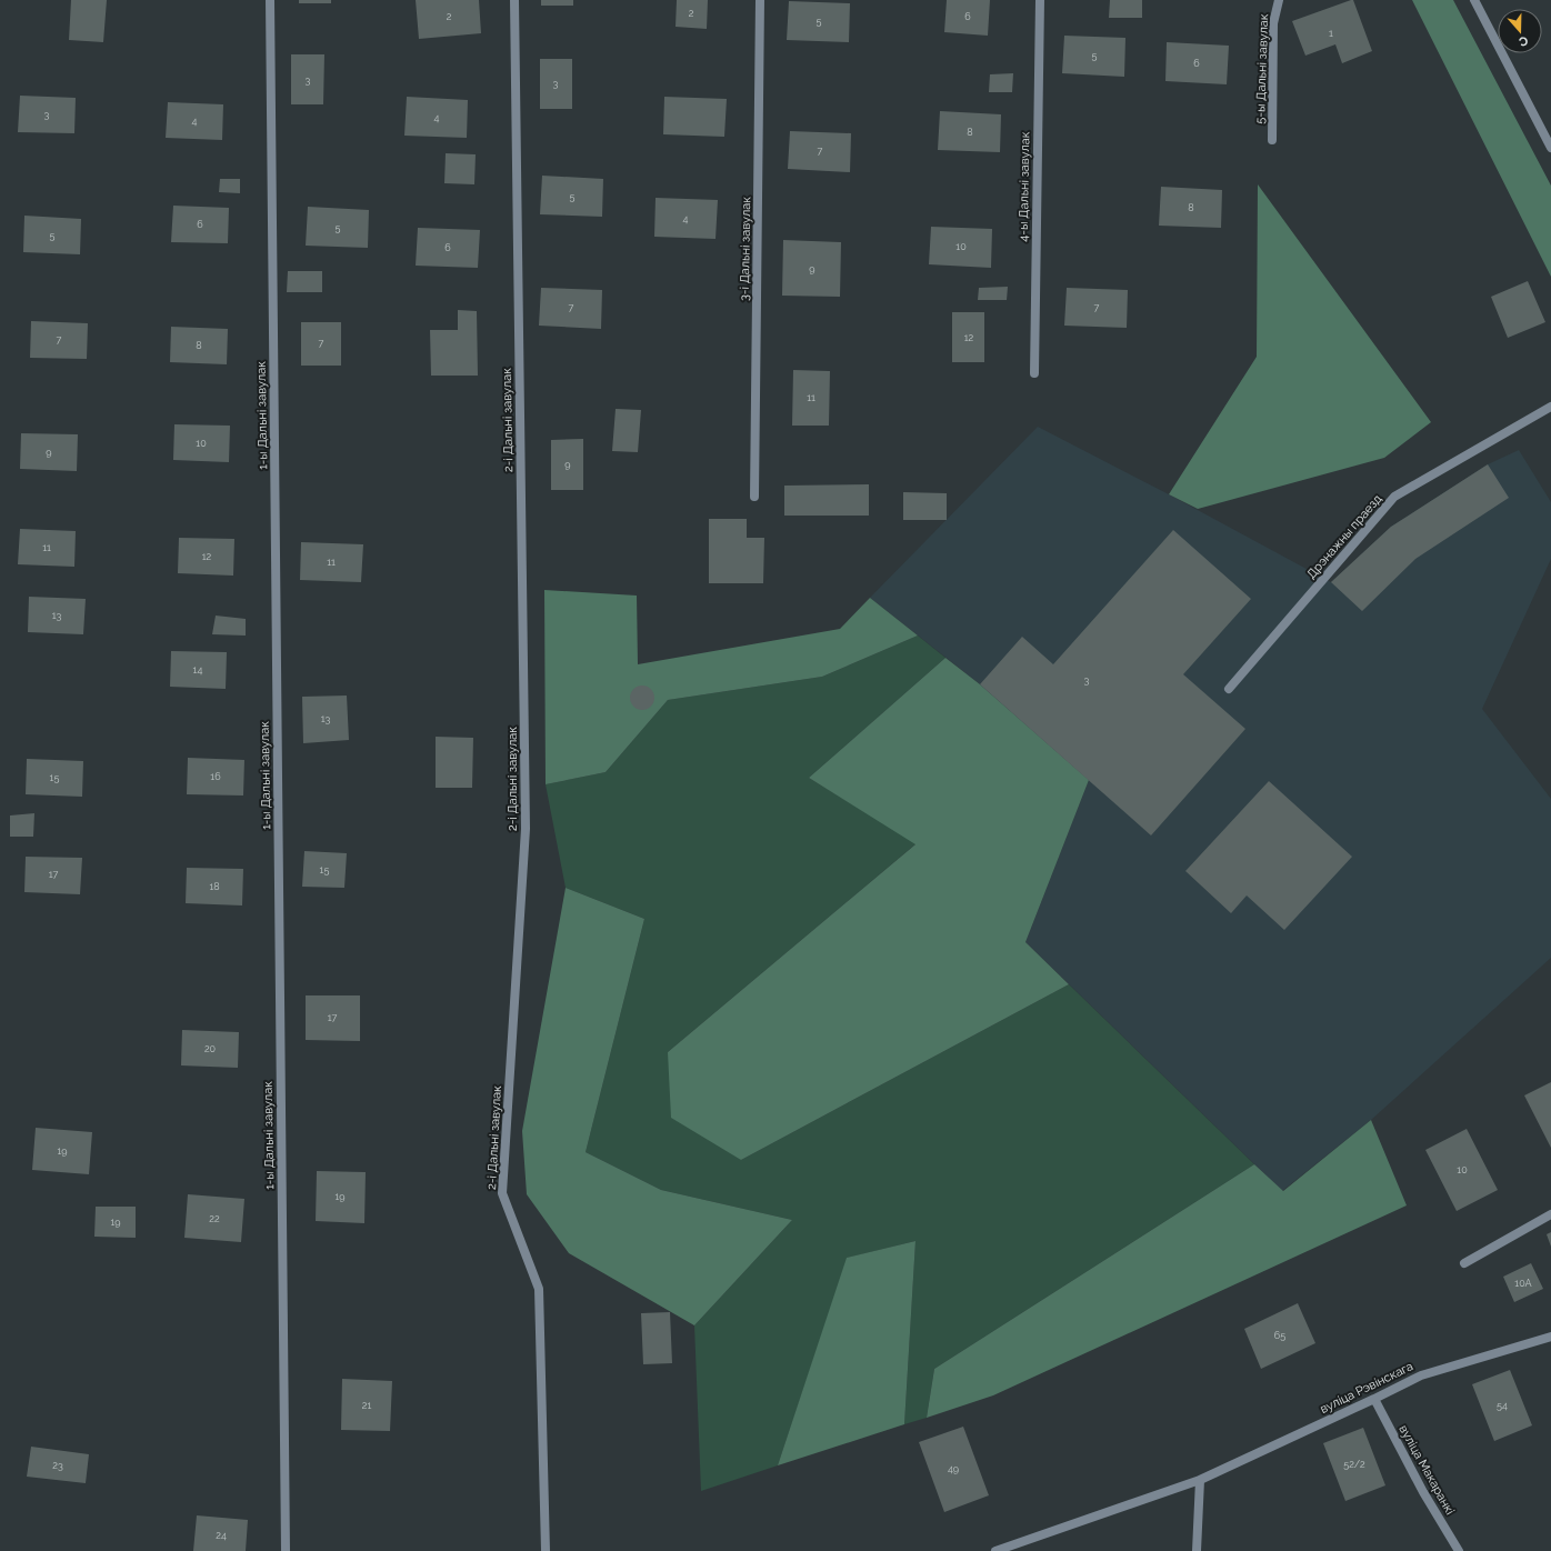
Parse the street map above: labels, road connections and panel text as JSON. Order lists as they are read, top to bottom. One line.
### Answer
{"streets":{"street":["5-ы Дальні завулак","4-ы Дальні завулак","3-і Дальні завулак","1-ы Дальні завулак","2-і Дальні завулак","Дрэнажны праезд","вуліца Рэвінскага","вуліца Макаранкі"]},"crossings":[["вуліца Рэвінскага","вуліца Макаранкі"]],"house_numbers":["2","2","6","5","1","5","6","3","3","3","4","4","8","7","5","8","4","6","5","5","10","6","9","7","7","12","7","7","8","11","10","9","9","11","12","11","13","14","3","13","16","15","15","17","18","17","20","19","10","19","22","19","10А","65","21","54","52/2","23","49","24"],"north":"bottom"}
